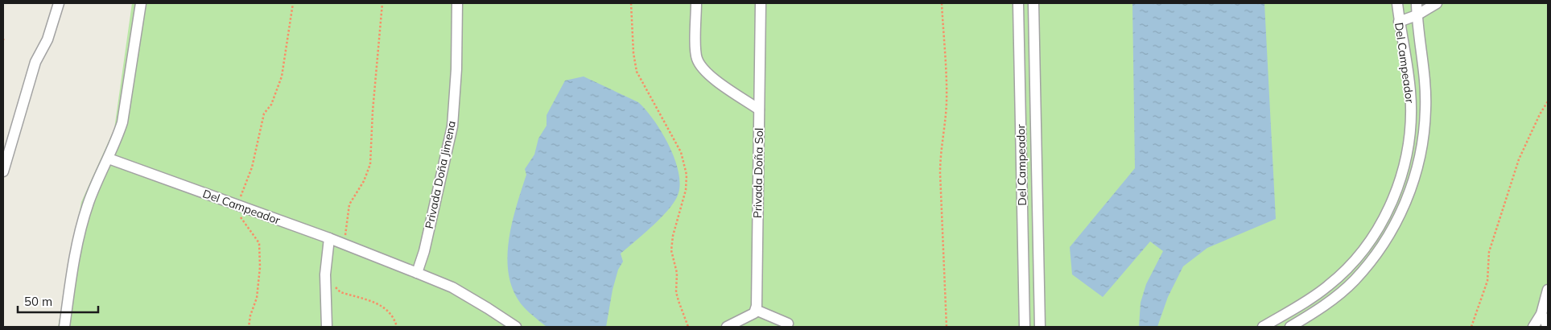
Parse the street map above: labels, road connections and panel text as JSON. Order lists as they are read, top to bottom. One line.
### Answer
{"streets":{"street":["Del Campeador","Privada Doña Sol","Privada Doña Jimena"]},"crossings":[["Del Campeador","Privada Doña Jimena"]],"scale_bar":"50 m"}
